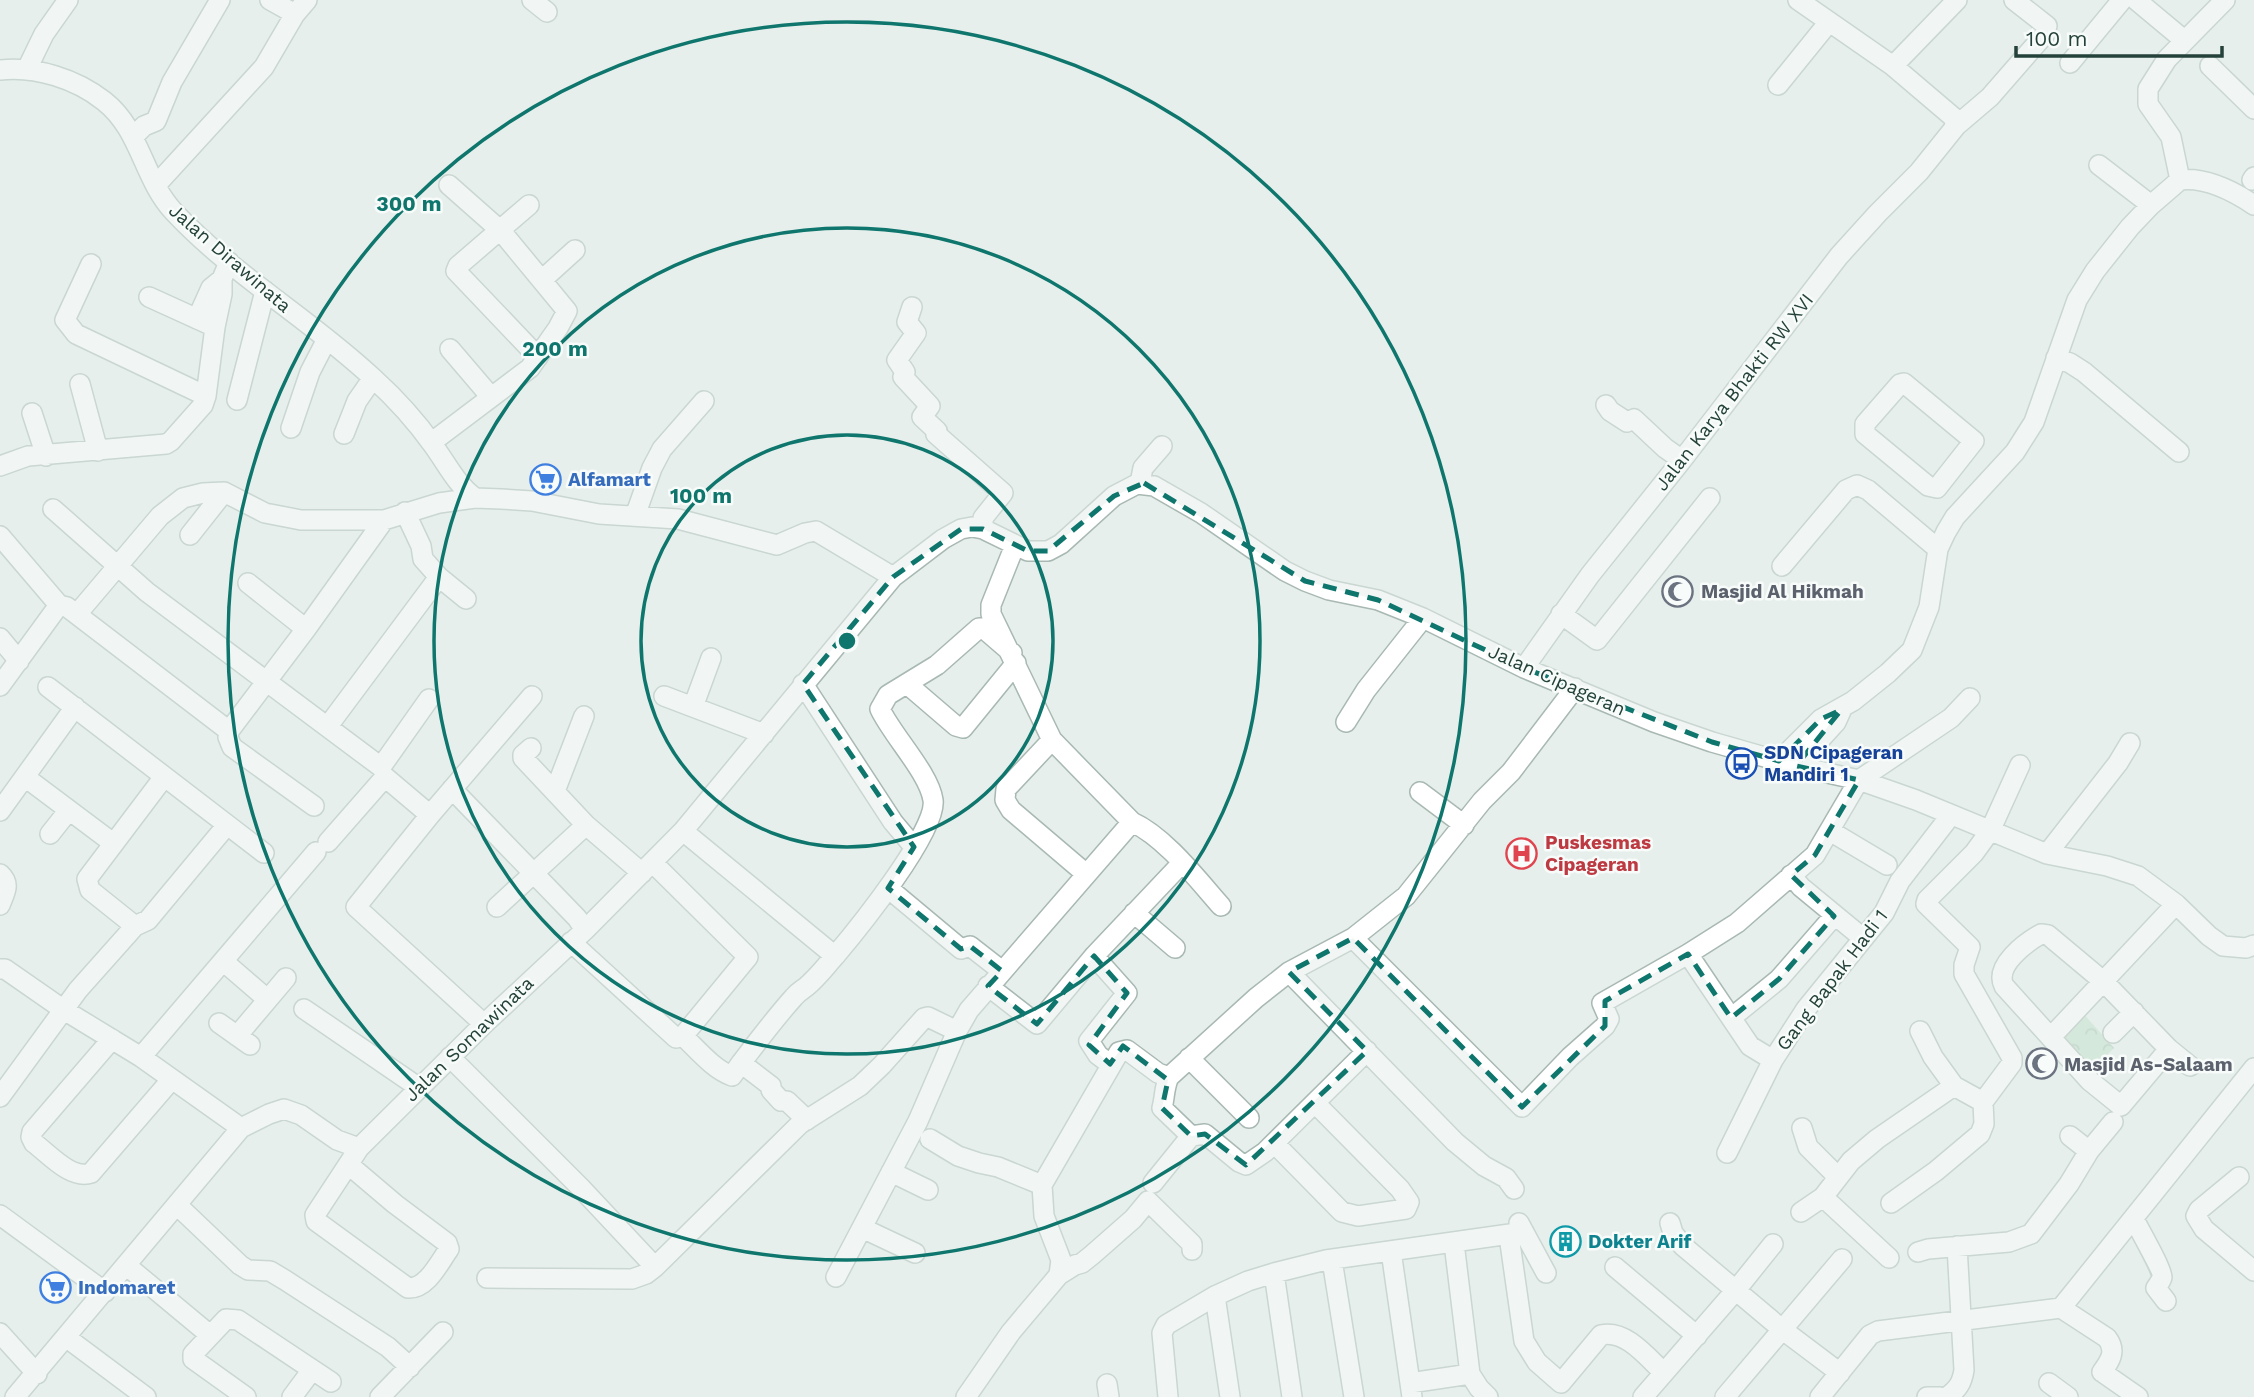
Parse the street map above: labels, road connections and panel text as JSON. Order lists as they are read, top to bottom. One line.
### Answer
{"streets":{"street":["Jalan Dirawinata","Jalan Karya Bhakti RW XVI","Jalan Cipageran","Gang Bapak Hadi 1","Jalan Somawinata"]},"crossings":[["Jalan Karya Bhakti RW XVI","Jalan Cipageran"],["Jalan Cipageran","Gang Bapak Hadi 1"]],"places":{"supermarket":["Alfamart","Indomaret"],"mosque":["Masjid Al Hikmah","Masjid As-Salaam"],"bus stop":["SDN Cipageran Mandiri 1"],"hospital":["Puskesmas Cipageran"],"building":["Dokter Arif"]},"scale_bar":"100 m","rings":["300 m","200 m","100 m"]}
